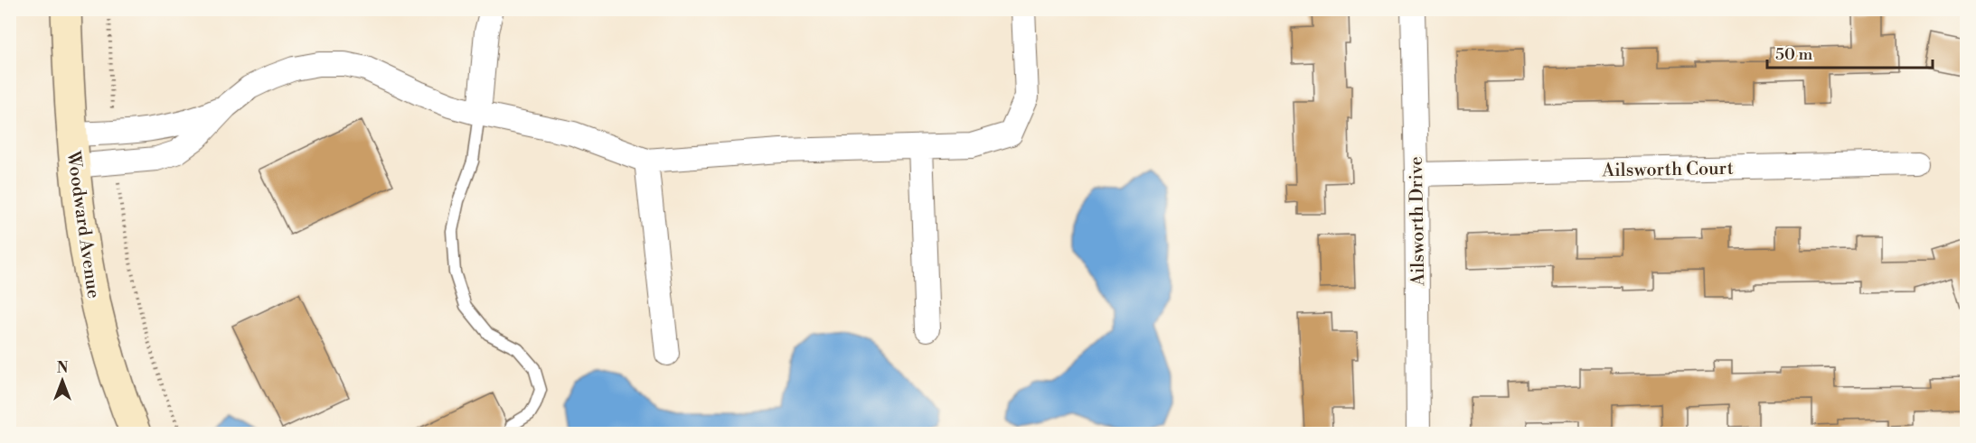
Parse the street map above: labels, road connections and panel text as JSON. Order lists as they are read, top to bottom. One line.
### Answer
{"streets":{"main road":["Woodward Avenue"],"street":["Ailsworth Court","Ailsworth Drive"]},"crossings":[["Ailsworth Court","Ailsworth Drive"]],"scale_bar":"50 m","north":"top"}
